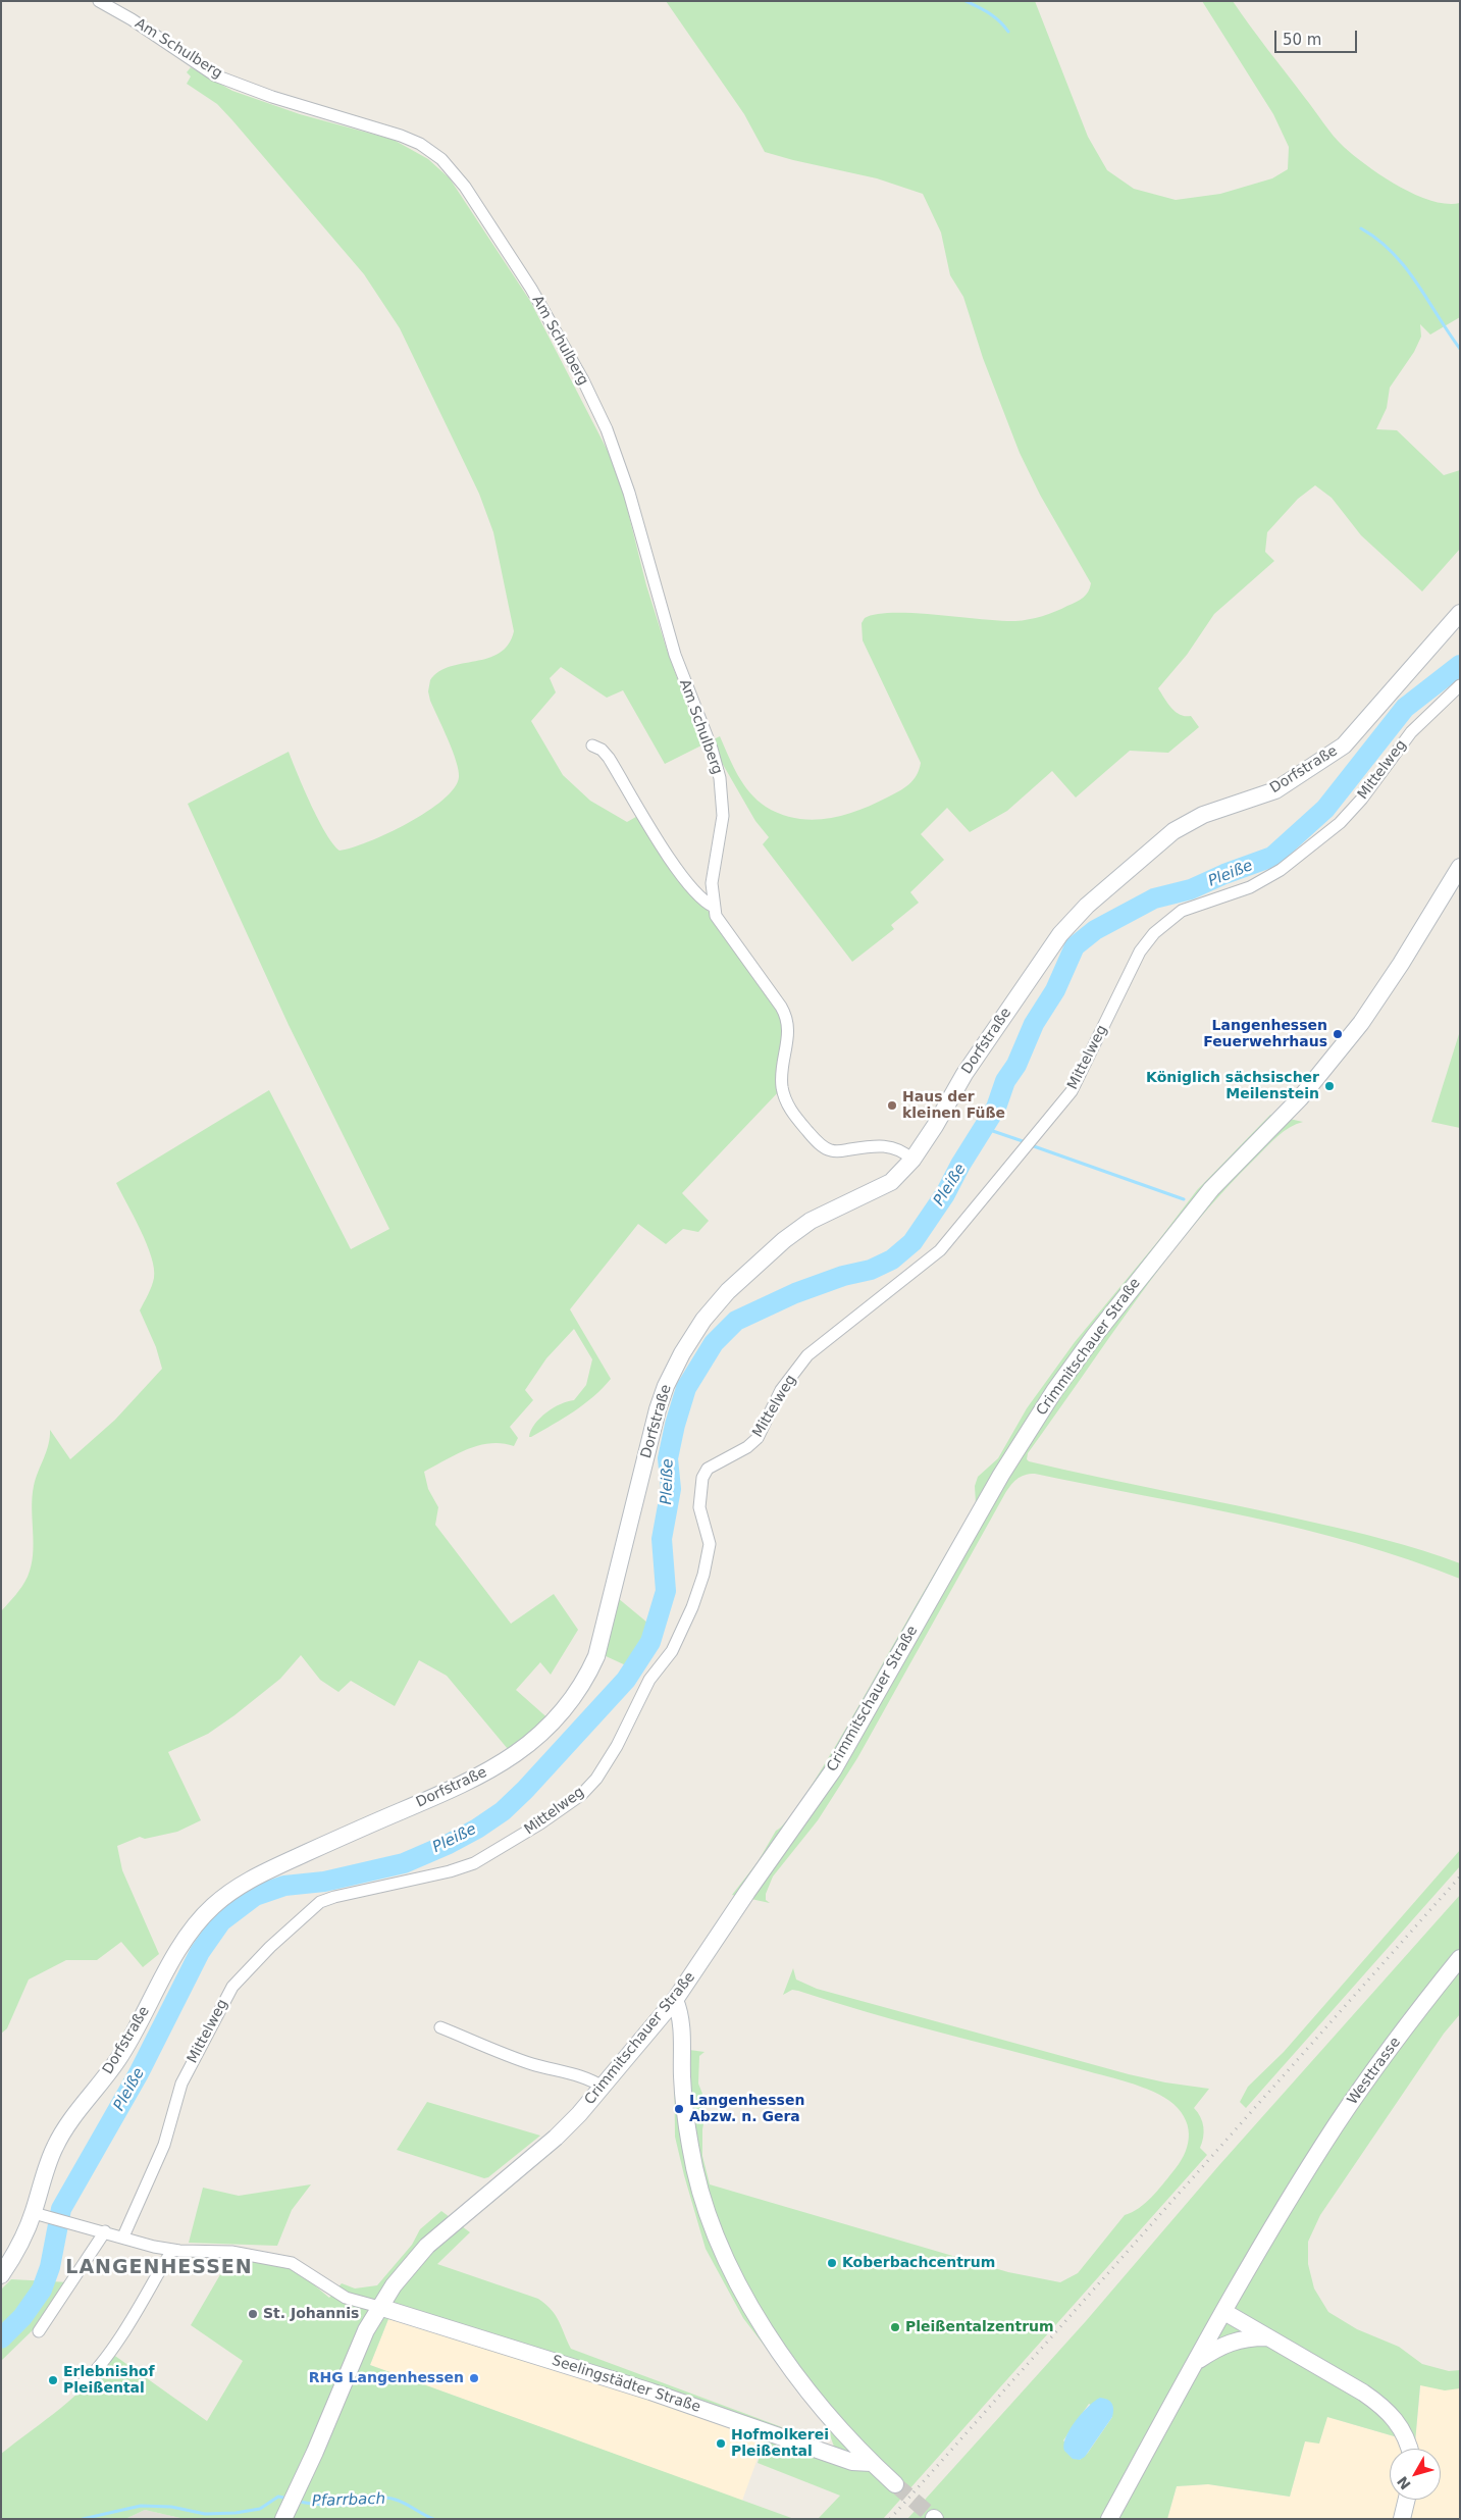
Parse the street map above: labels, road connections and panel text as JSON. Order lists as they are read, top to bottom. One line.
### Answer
{"streets":{"street":["Am Schulberg","Dorfstraße","Mittelweg","Crimmitschauer Straße","Westtrasse","Seelingstädter Straße"]},"crossings":[["Am Schulberg","Dorfstraße"],["Crimmitschauer Straße","Seelingstädter Straße"]],"districts":["LANGENHESSEN"],"water":["Pleiße","Pfarrbach"],"places":["Langenhessen Feuerwehrhaus","Königlich sächsischer Meilenstein","Haus der kleinen Füße","Langenhessen Abzw. n. Gera","Koberbachcentrum","St. Johannis","Pleißentalzentrum","RHG Langenhessen","Erlebnishof Pleißental","Hofmolkerei Pleißental"],"scale_bar":"50 m","north":"bottom left"}
